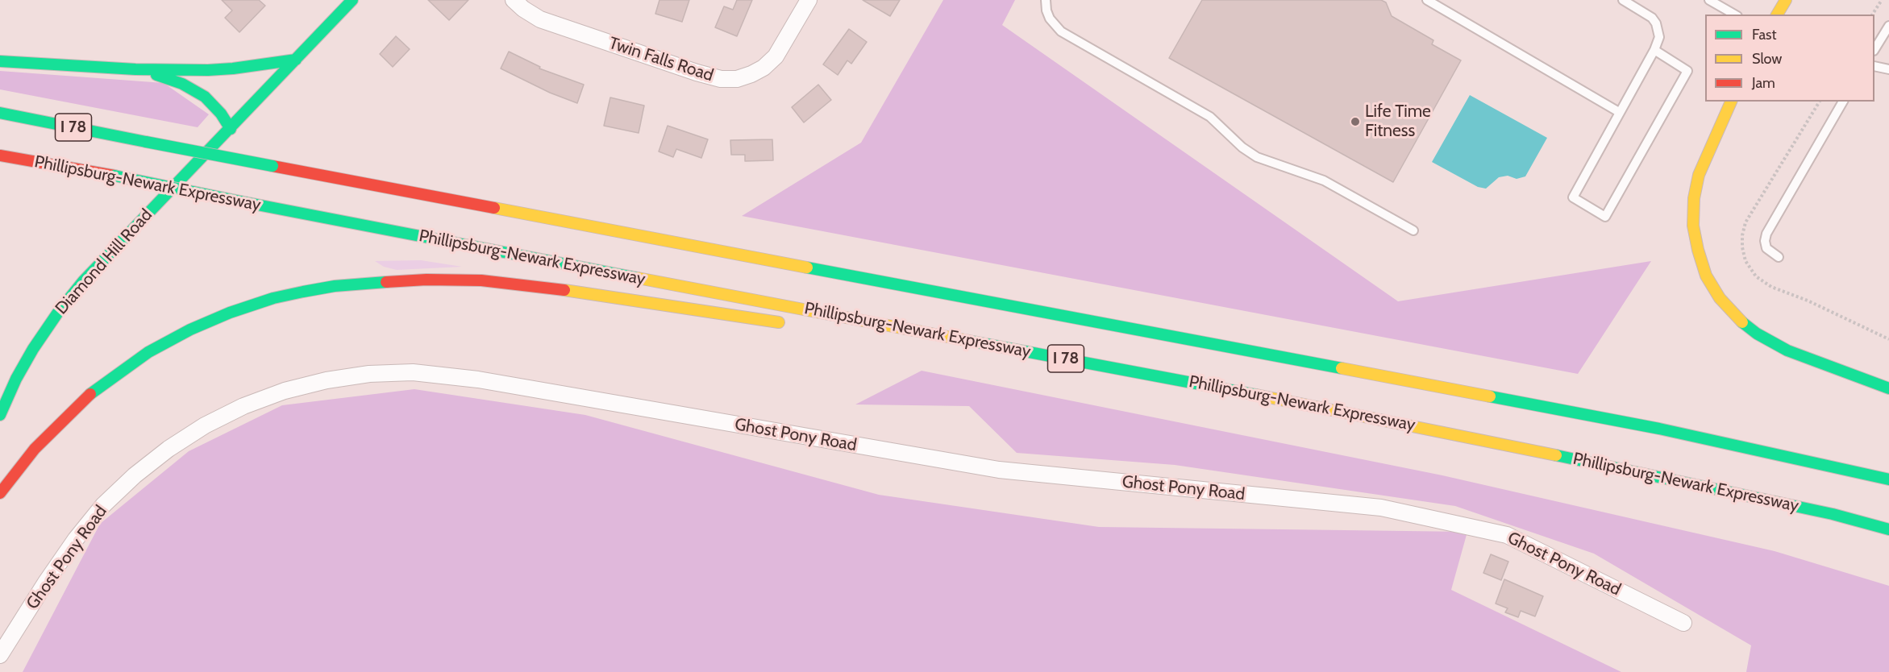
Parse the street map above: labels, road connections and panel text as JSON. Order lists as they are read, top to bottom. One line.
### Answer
{"streets":{"main road":["I 78","Phillipsburg-Newark Expressway","Diamond Hill Road"],"street":["Twin Falls Road","Ghost Pony Road"]},"places":["Life Time Fitness"],"legend":["Fast","Slow","Jam"]}
